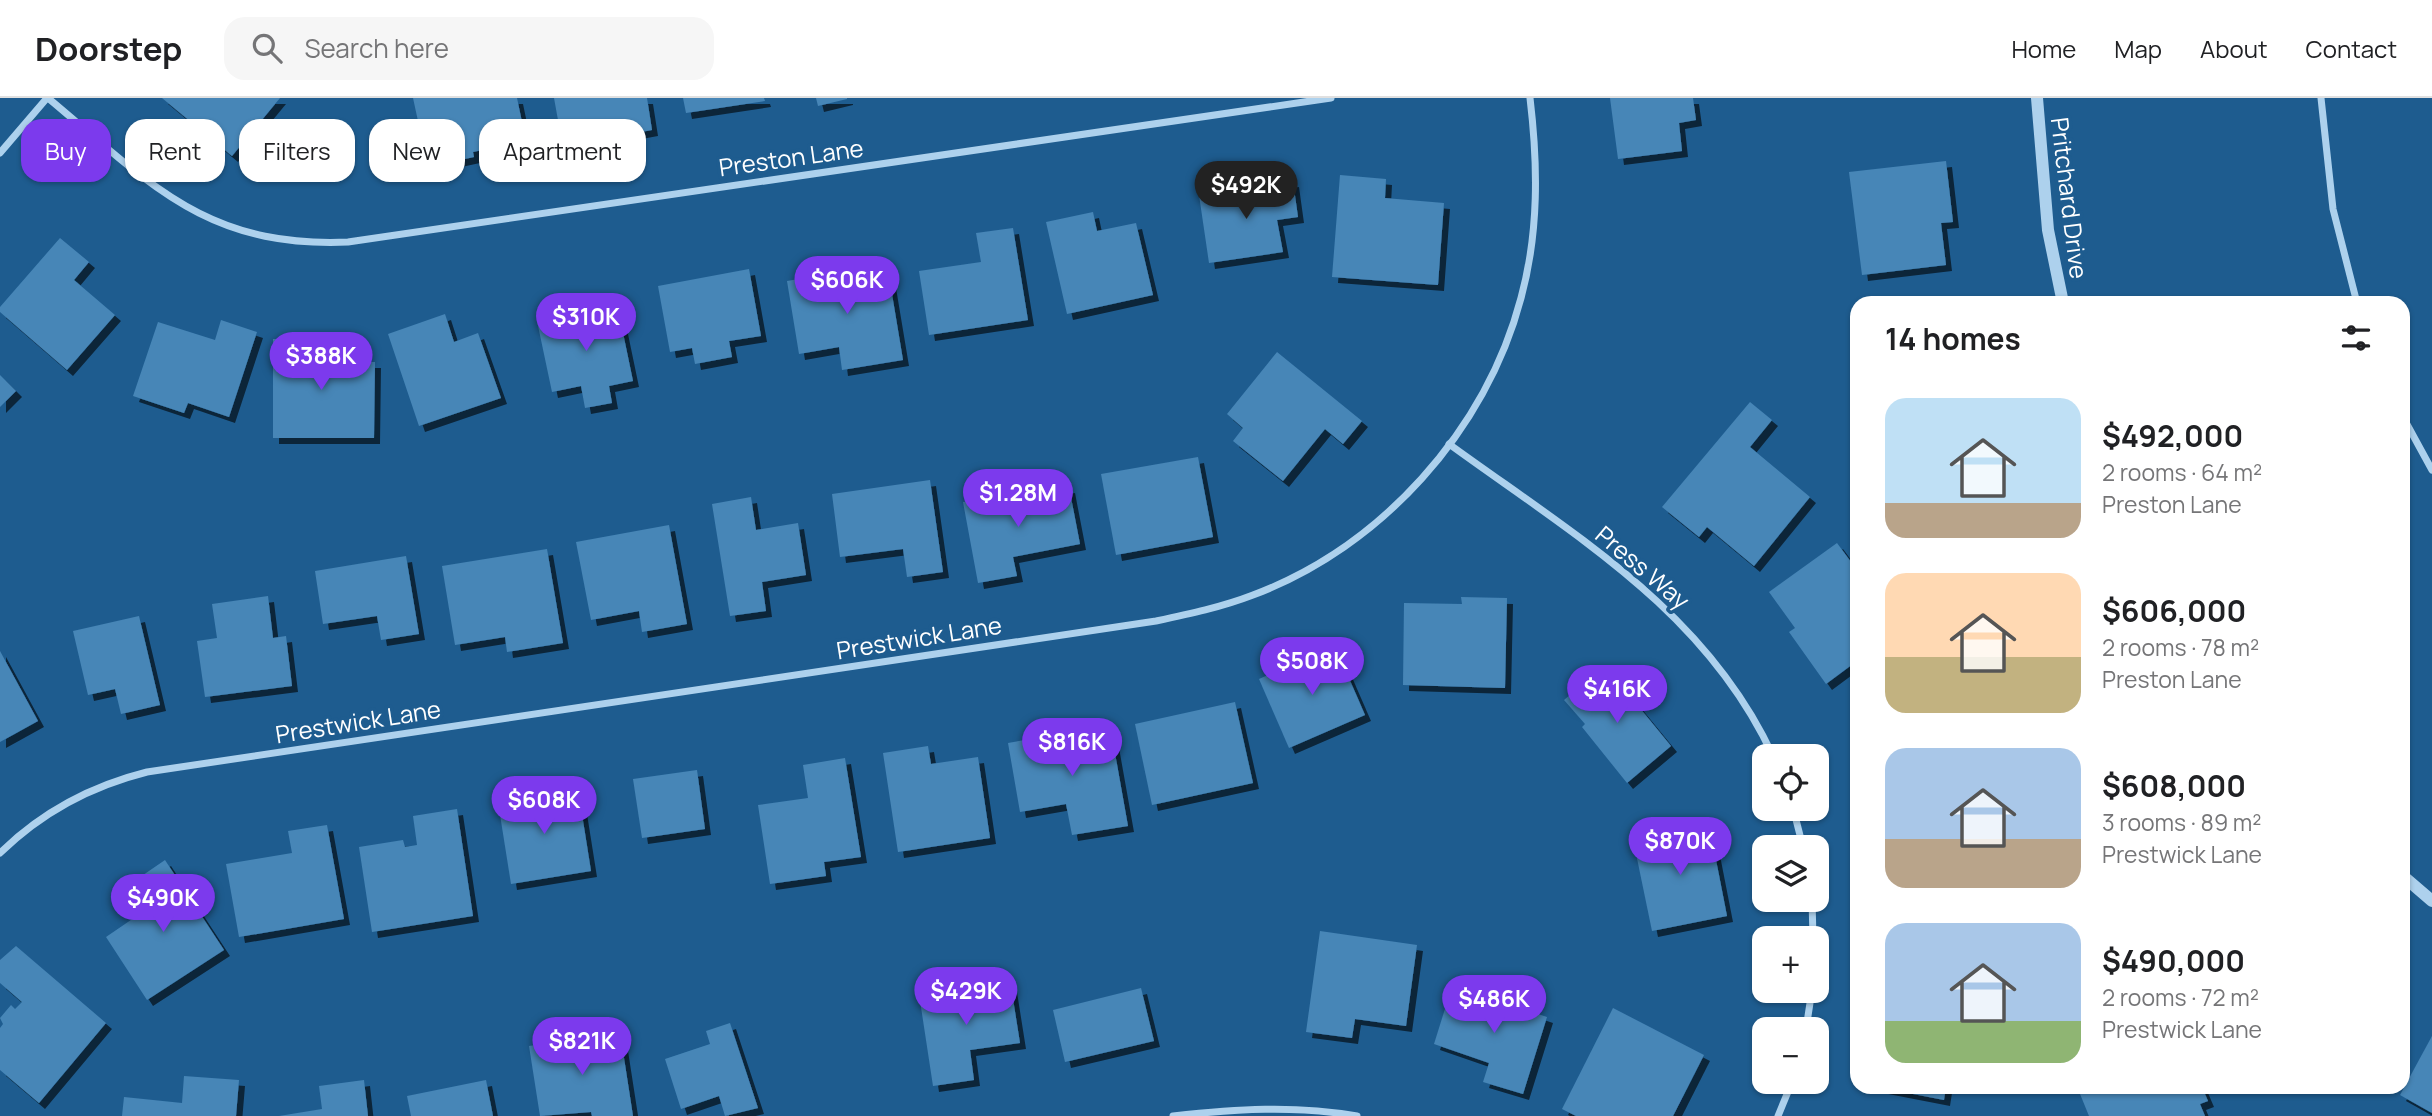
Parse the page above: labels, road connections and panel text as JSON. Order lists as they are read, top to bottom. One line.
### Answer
{"streets":{"street":["Preston Lane","Pritchard Drive","Press Way","Prestwick Lane"]},"crossings":[["Press Way","Prestwick Lane"]],"page":{"header":"Doorstep","search":"Search here","nav":["Home","Map","About","Contact"],"chip":["Buy","Rent","Filters","New","Apartment"],"price":["$492K","$606K","$310K","$388K","$1.28M","$508K","$416K","$816K","$608K","$870K","$490K","$429K","$486K","$821K"],"heading":"14 homes","list":[{"name":"$492,000","note":"2 rooms · 64 m² · Preston Lane"},{"name":"$606,000","note":"2 rooms · 78 m² · Preston Lane"},{"name":"$608,000","note":"3 rooms · 89 m² · Prestwick Lane"},{"name":"$490,000","note":"2 rooms · 72 m² · Prestwick Lane"}],"map_buttons":["+","−"]}}
